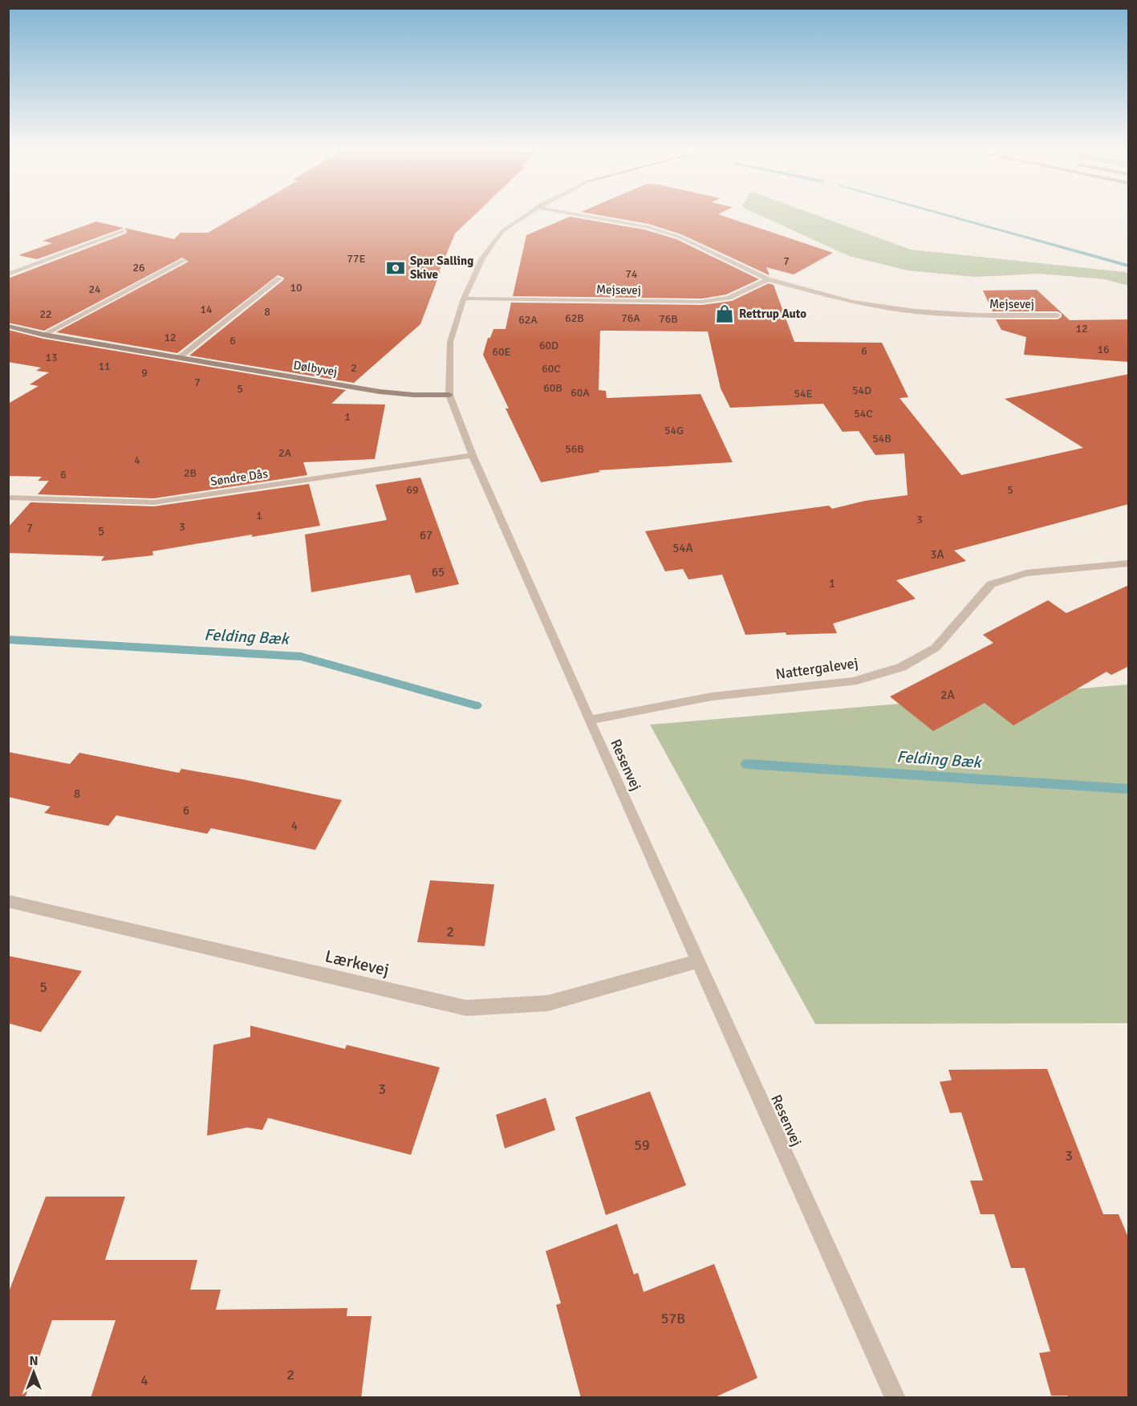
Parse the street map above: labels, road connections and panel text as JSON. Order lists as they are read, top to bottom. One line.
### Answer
{"streets":{"street":["Mejsevej","Dølbyvej","Søndre Dås","Nattergalevej","Resenvej","Lærkevej"]},"crossings":[["Mejsevej","Resenvej"],["Dølbyvej","Resenvej"],["Søndre Dås","Resenvej"],["Nattergalevej","Resenvej"],["Resenvej","Lærkevej"]],"water":["Felding Bæk"],"places":{"bank":["Spar Salling Skive"],"shop":["Rettrup Auto"]},"house_numbers":["77E","7","26","74","10","24","14","8","22","62B","76A","76B","62A","12","12","6","60D","16","6","60E","13","11","2","60C","9","7","60B","5","54D","60A","54E","54C","1","54G","54B","56B","2A","4","2B","6","69","5","1","3","3","7","5","67","54A","3A","65","1","2A","8","6","4","2","5","3","59","3","57B","2","4"],"north":"top"}
